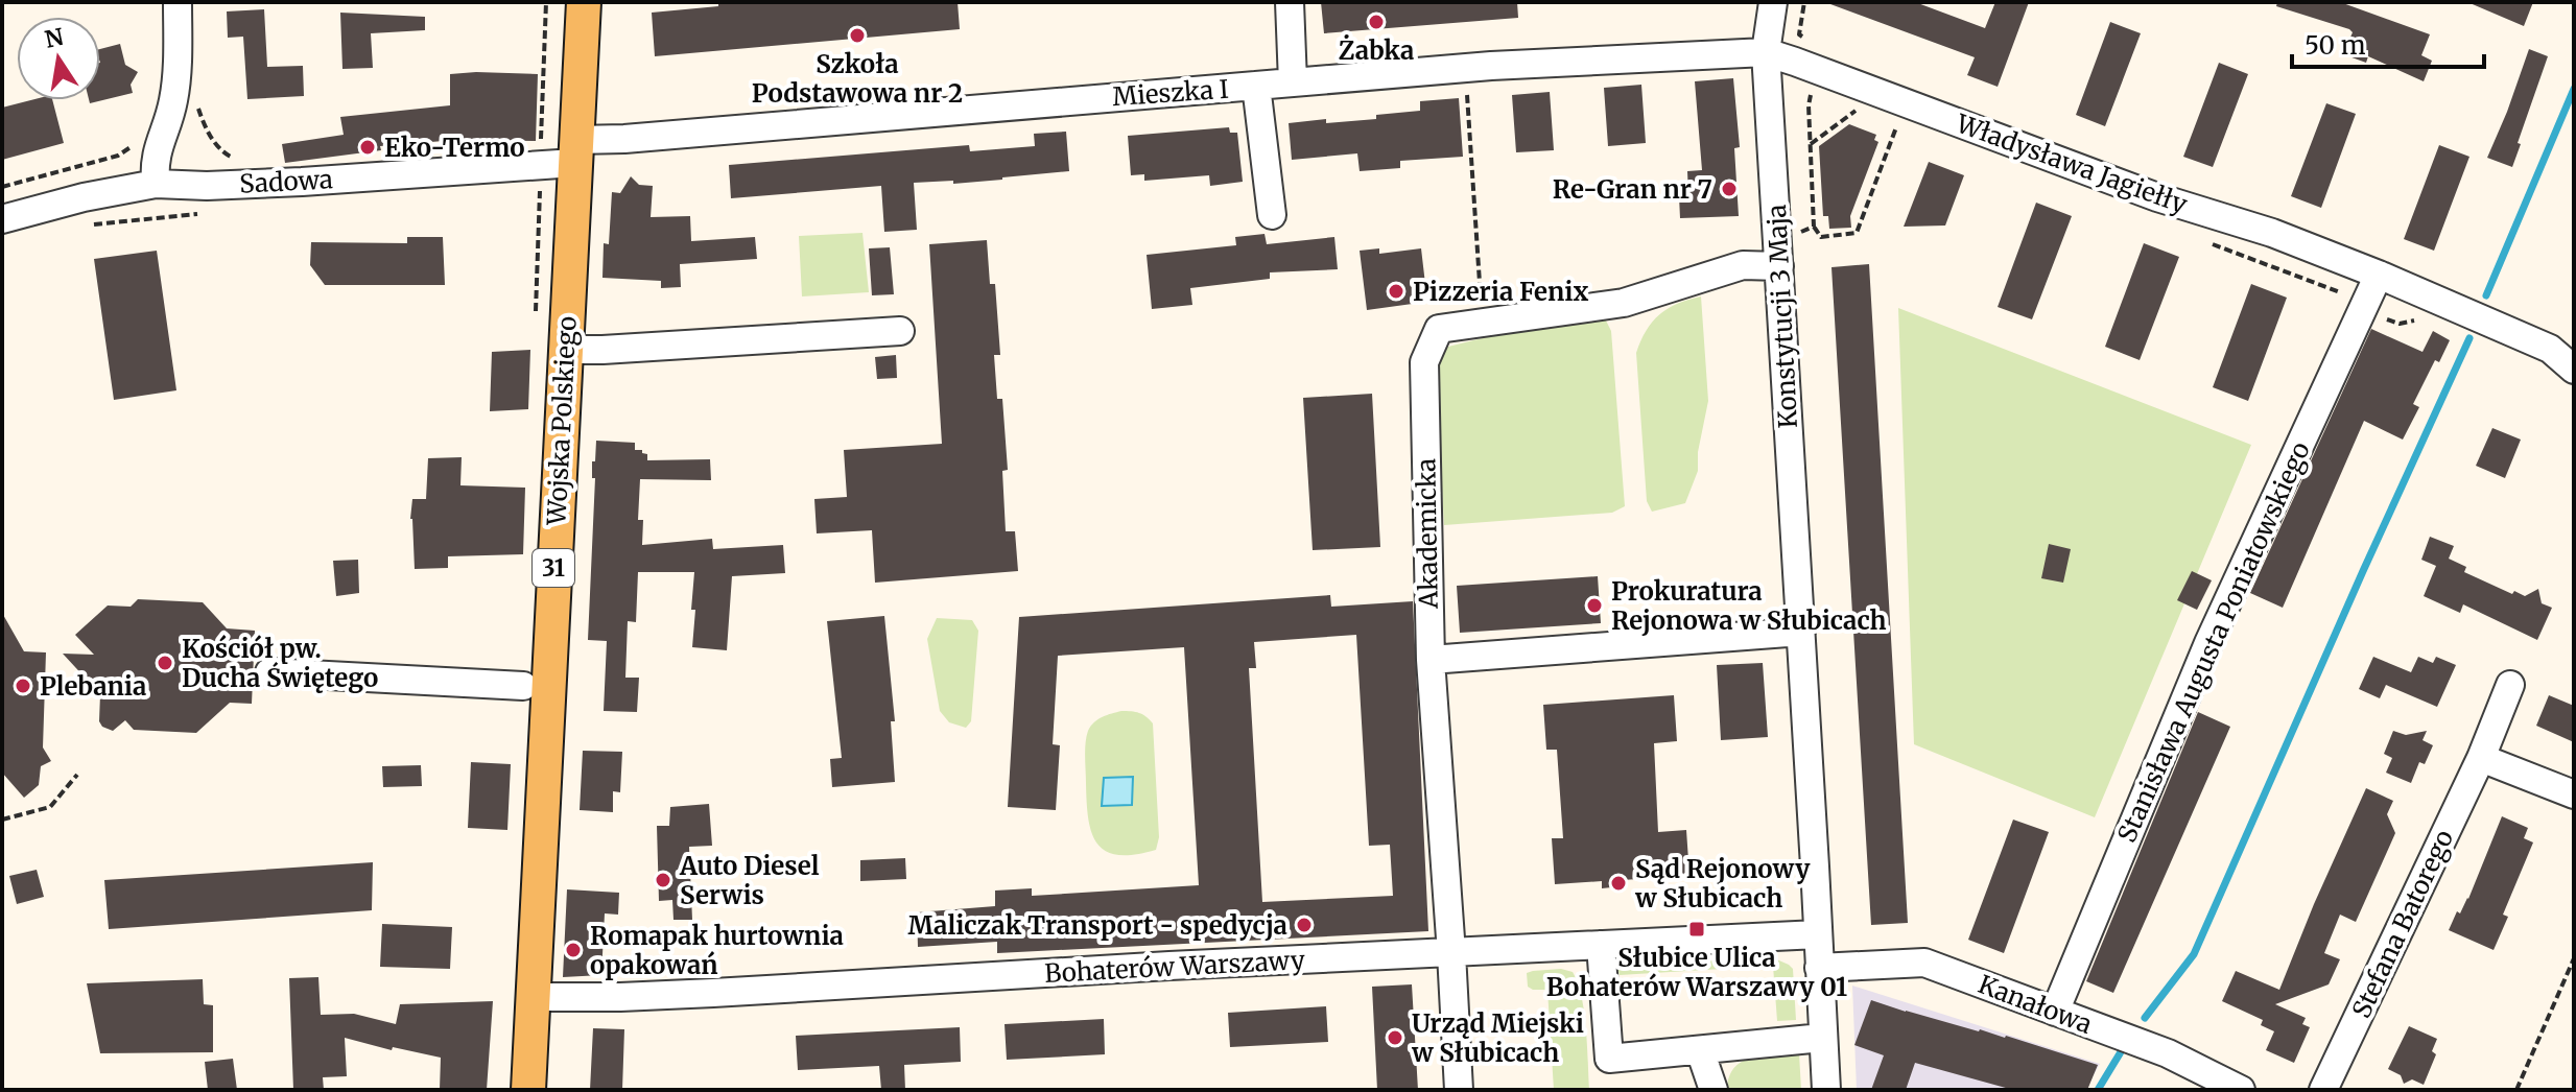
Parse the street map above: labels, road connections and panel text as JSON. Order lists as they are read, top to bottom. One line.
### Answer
{"streets":{"main road":["Wojska Polskiego","31"],"street":["Mieszka I","Władysława Jagiełły","Sadowa","Konstytucji 3 Maja","Akademicka","Stanisława Augusta Poniatowskiego","Stefana Batorego","Bohaterów Warszawy","Kanałowa"]},"crossings":[["Mieszka I","Władysława Jagiełły"],["Mieszka I","Sadowa"],["Mieszka I","Konstytucji 3 Maja"],["Mieszka I","Wojska Polskiego"],["Władysława Jagiełły","Konstytucji 3 Maja"],["Władysława Jagiełły","Stanisława Augusta Poniatowskiego"],["Sadowa","Wojska Polskiego"],["Konstytucji 3 Maja","Akademicka"],["Konstytucji 3 Maja","Bohaterów Warszawy"],["Konstytucji 3 Maja","Kanałowa"],["Wojska Polskiego","Bohaterów Warszawy"],["Akademicka","Bohaterów Warszawy"],["Stanisława Augusta Poniatowskiego","Kanałowa"]],"places":{"other":["Żabka","Szkoła Podstawowa nr 2","Eko-Termo","Re-Gran nr 7","Pizzeria Fenix","Prokuratura Rejonowa w Słubicach","Kościół pw. Ducha Świętego","Plebania","Auto Diesel Serwis","Sąd Rejonowy w Słubicach","Maliczak Transport - spedycja","Romapak hurtownia opakowań","Urząd Miejski w Słubicach"],"transit":["Słubice Ulica Bohaterów Warszawy 01"]},"scale_bar":"50 m","north":"top"}
